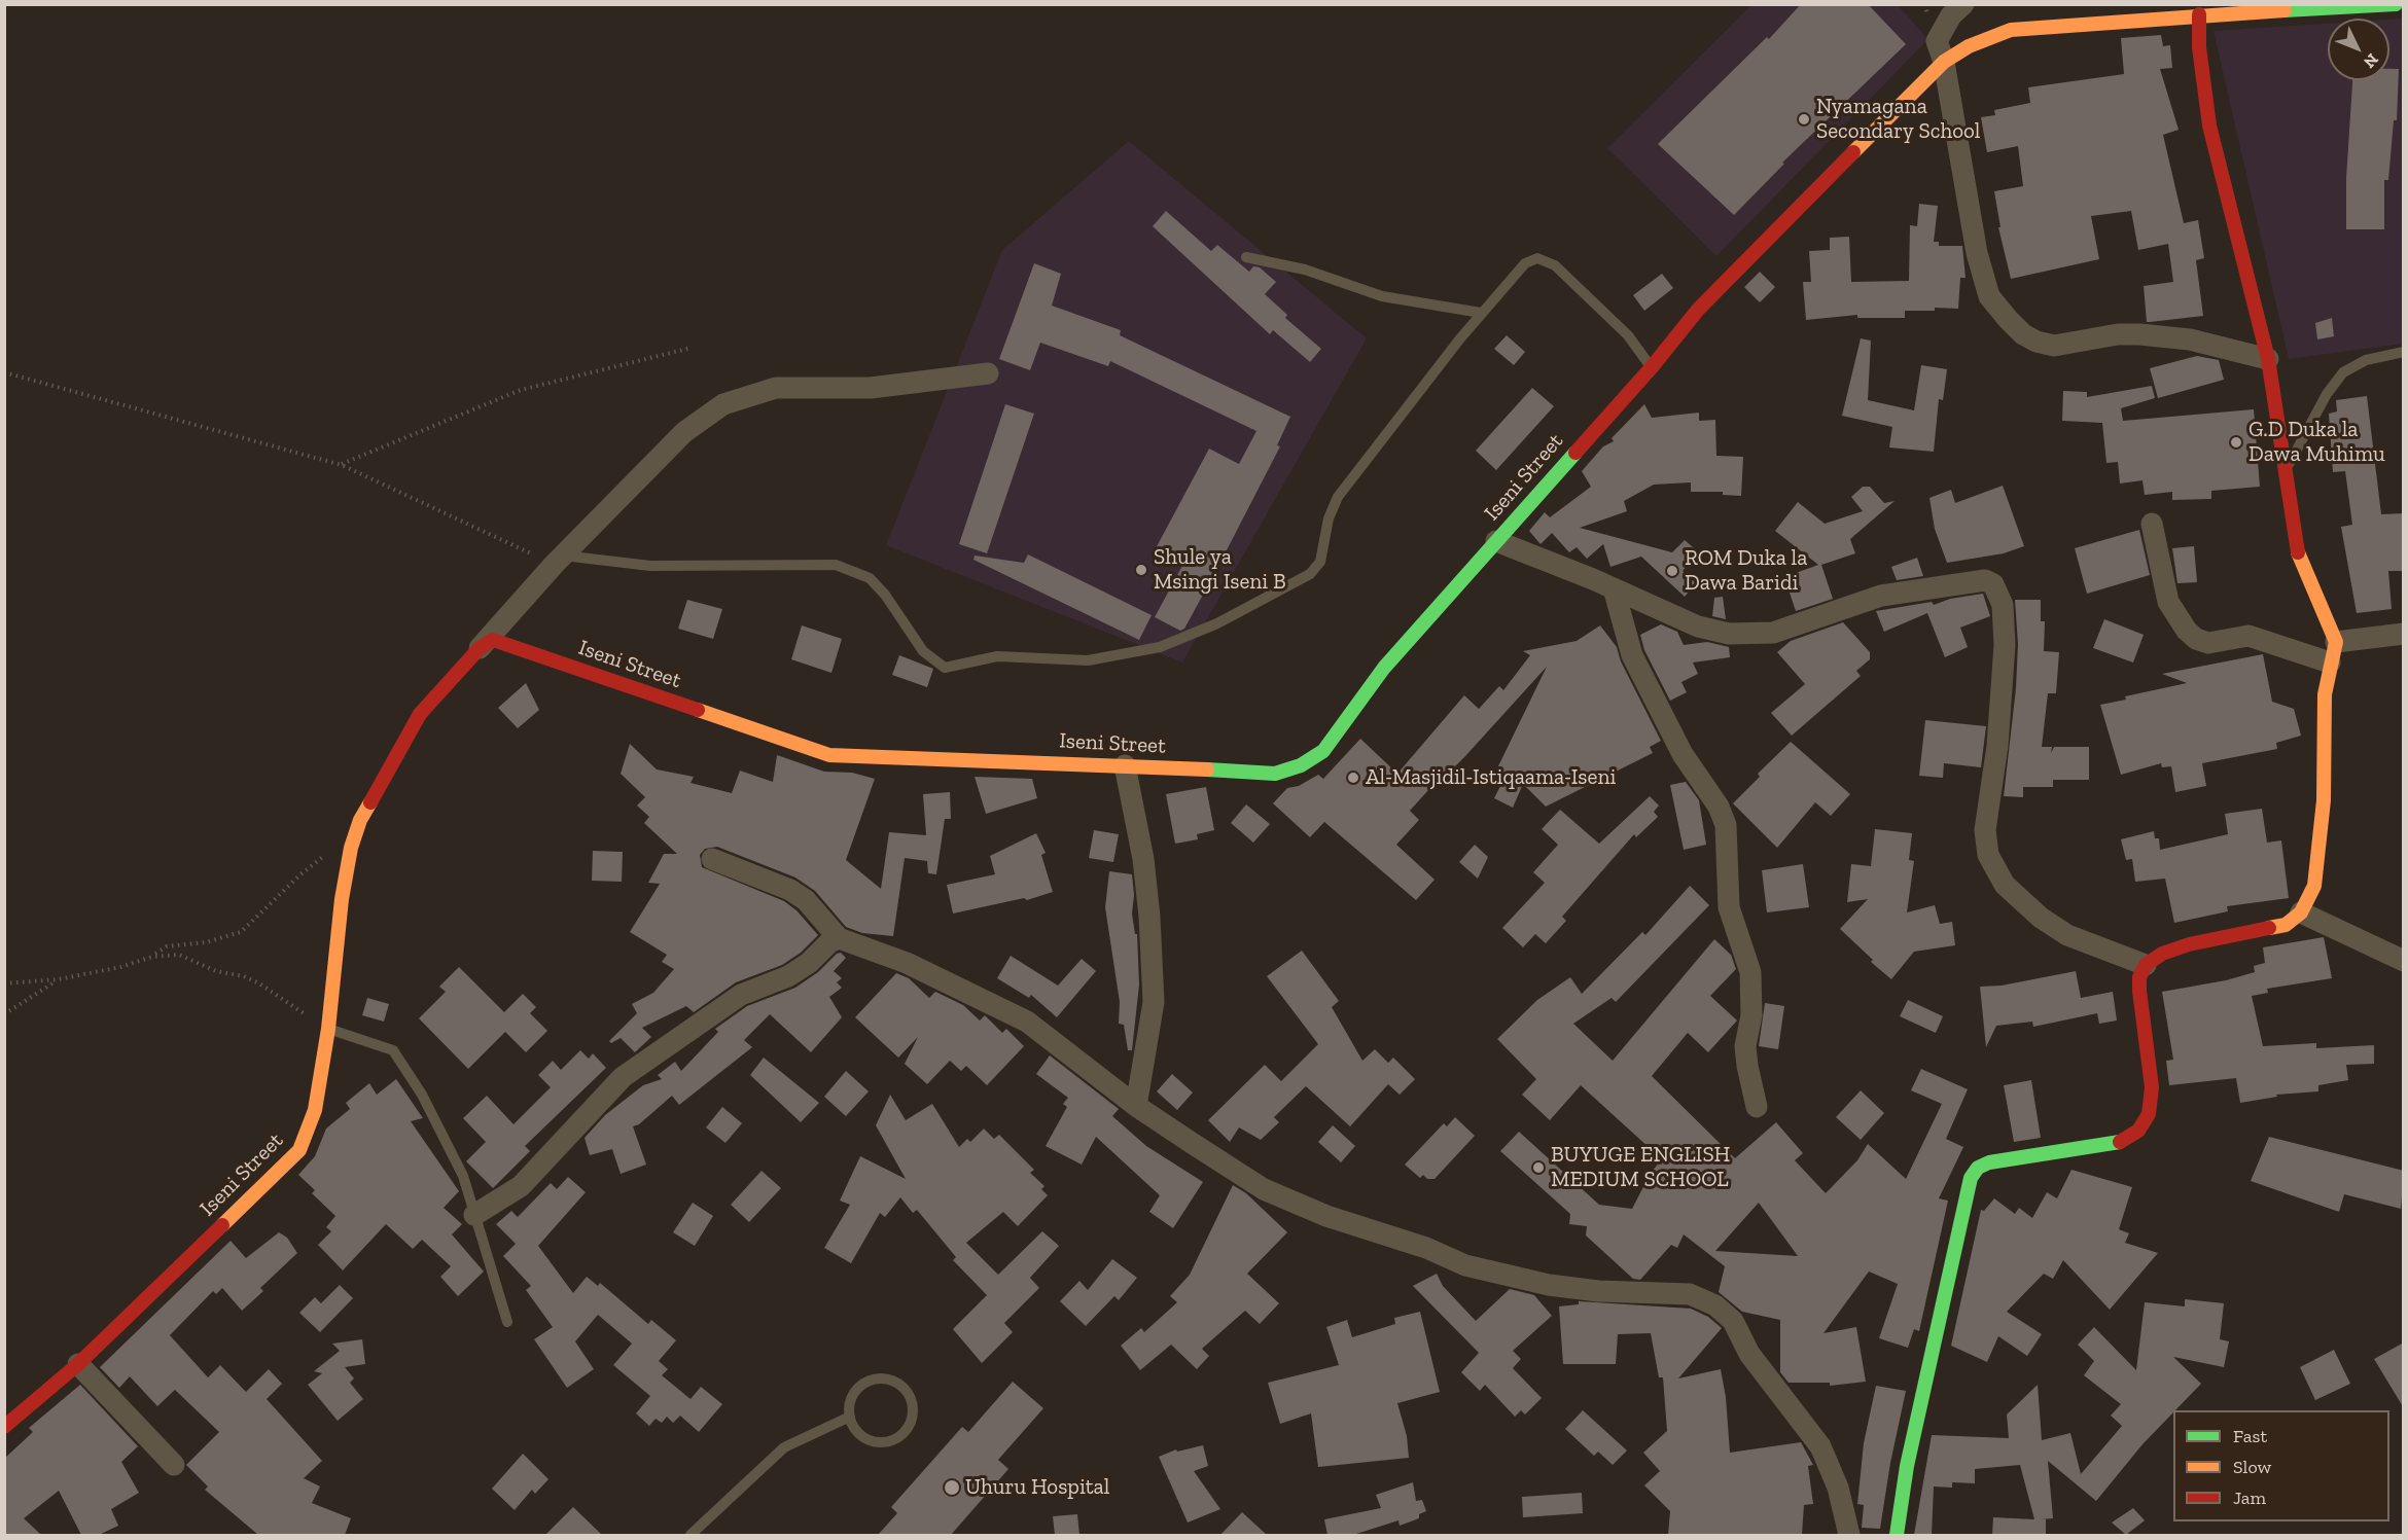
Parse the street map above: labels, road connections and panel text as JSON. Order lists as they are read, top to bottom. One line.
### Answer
{"streets":{"street":["Iseni Street"]},"places":["Nyamagana Secondary School","G.D Duka la Dawa Muhimu","Shule ya Msingi Iseni B","ROM Duka la Dawa Baridi","Al-Masjidil-Istiqaama-Iseni","BUYUGE ENGLISH MEDIUM SCHOOL","Uhuru Hospital"],"legend":["Fast","Slow","Jam"],"north":"bottom right"}
